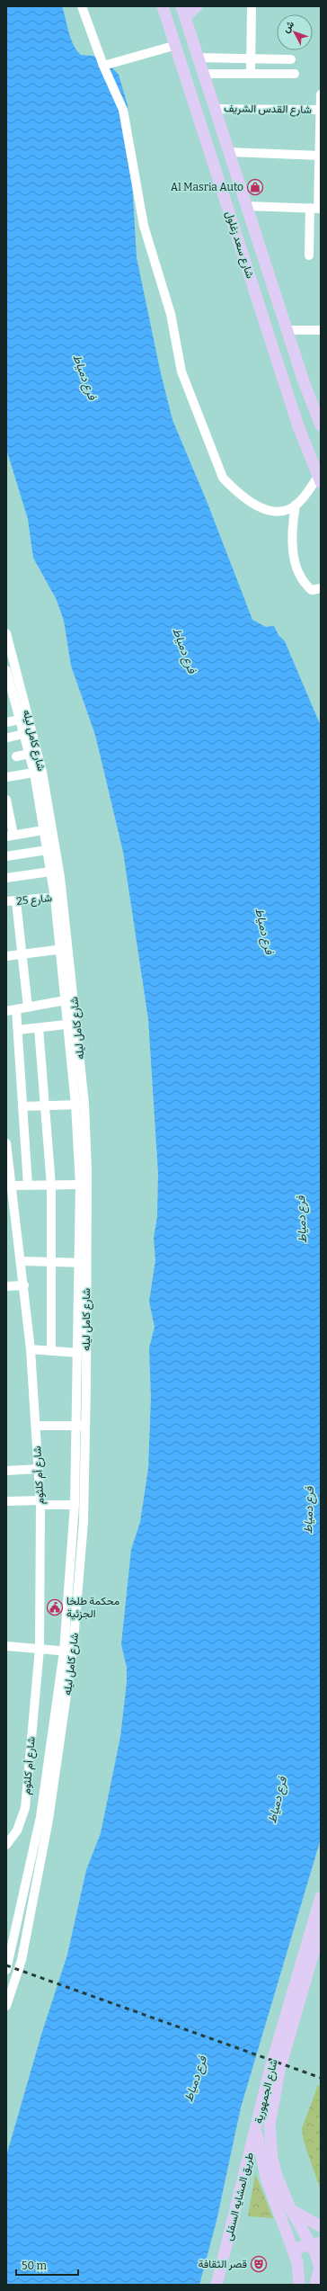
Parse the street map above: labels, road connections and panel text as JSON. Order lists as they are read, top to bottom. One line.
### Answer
{"streets":{"main road":["شارع سعد زغلول","شارع الجمهورية","طريق المشايه السفلى"],"street":["شارع القدس الشريف","شارع كامل ليله","شارع 25","شارع أم كلثوم"]},"crossings":[["شارع القدس الشريف","شارع سعد زغلول"],["شارع كامل ليله","شارع 25"],["شارع الجمهورية","طريق المشايه السفلى"]],"water":["فرع دمياط"],"places":{"shop":["Al Masria Auto"],"public building":["محكمة طلخا الجزئية"],"theatre":["قصر الثقافة"]},"scale_bar":"50 m","north":"top left"}
